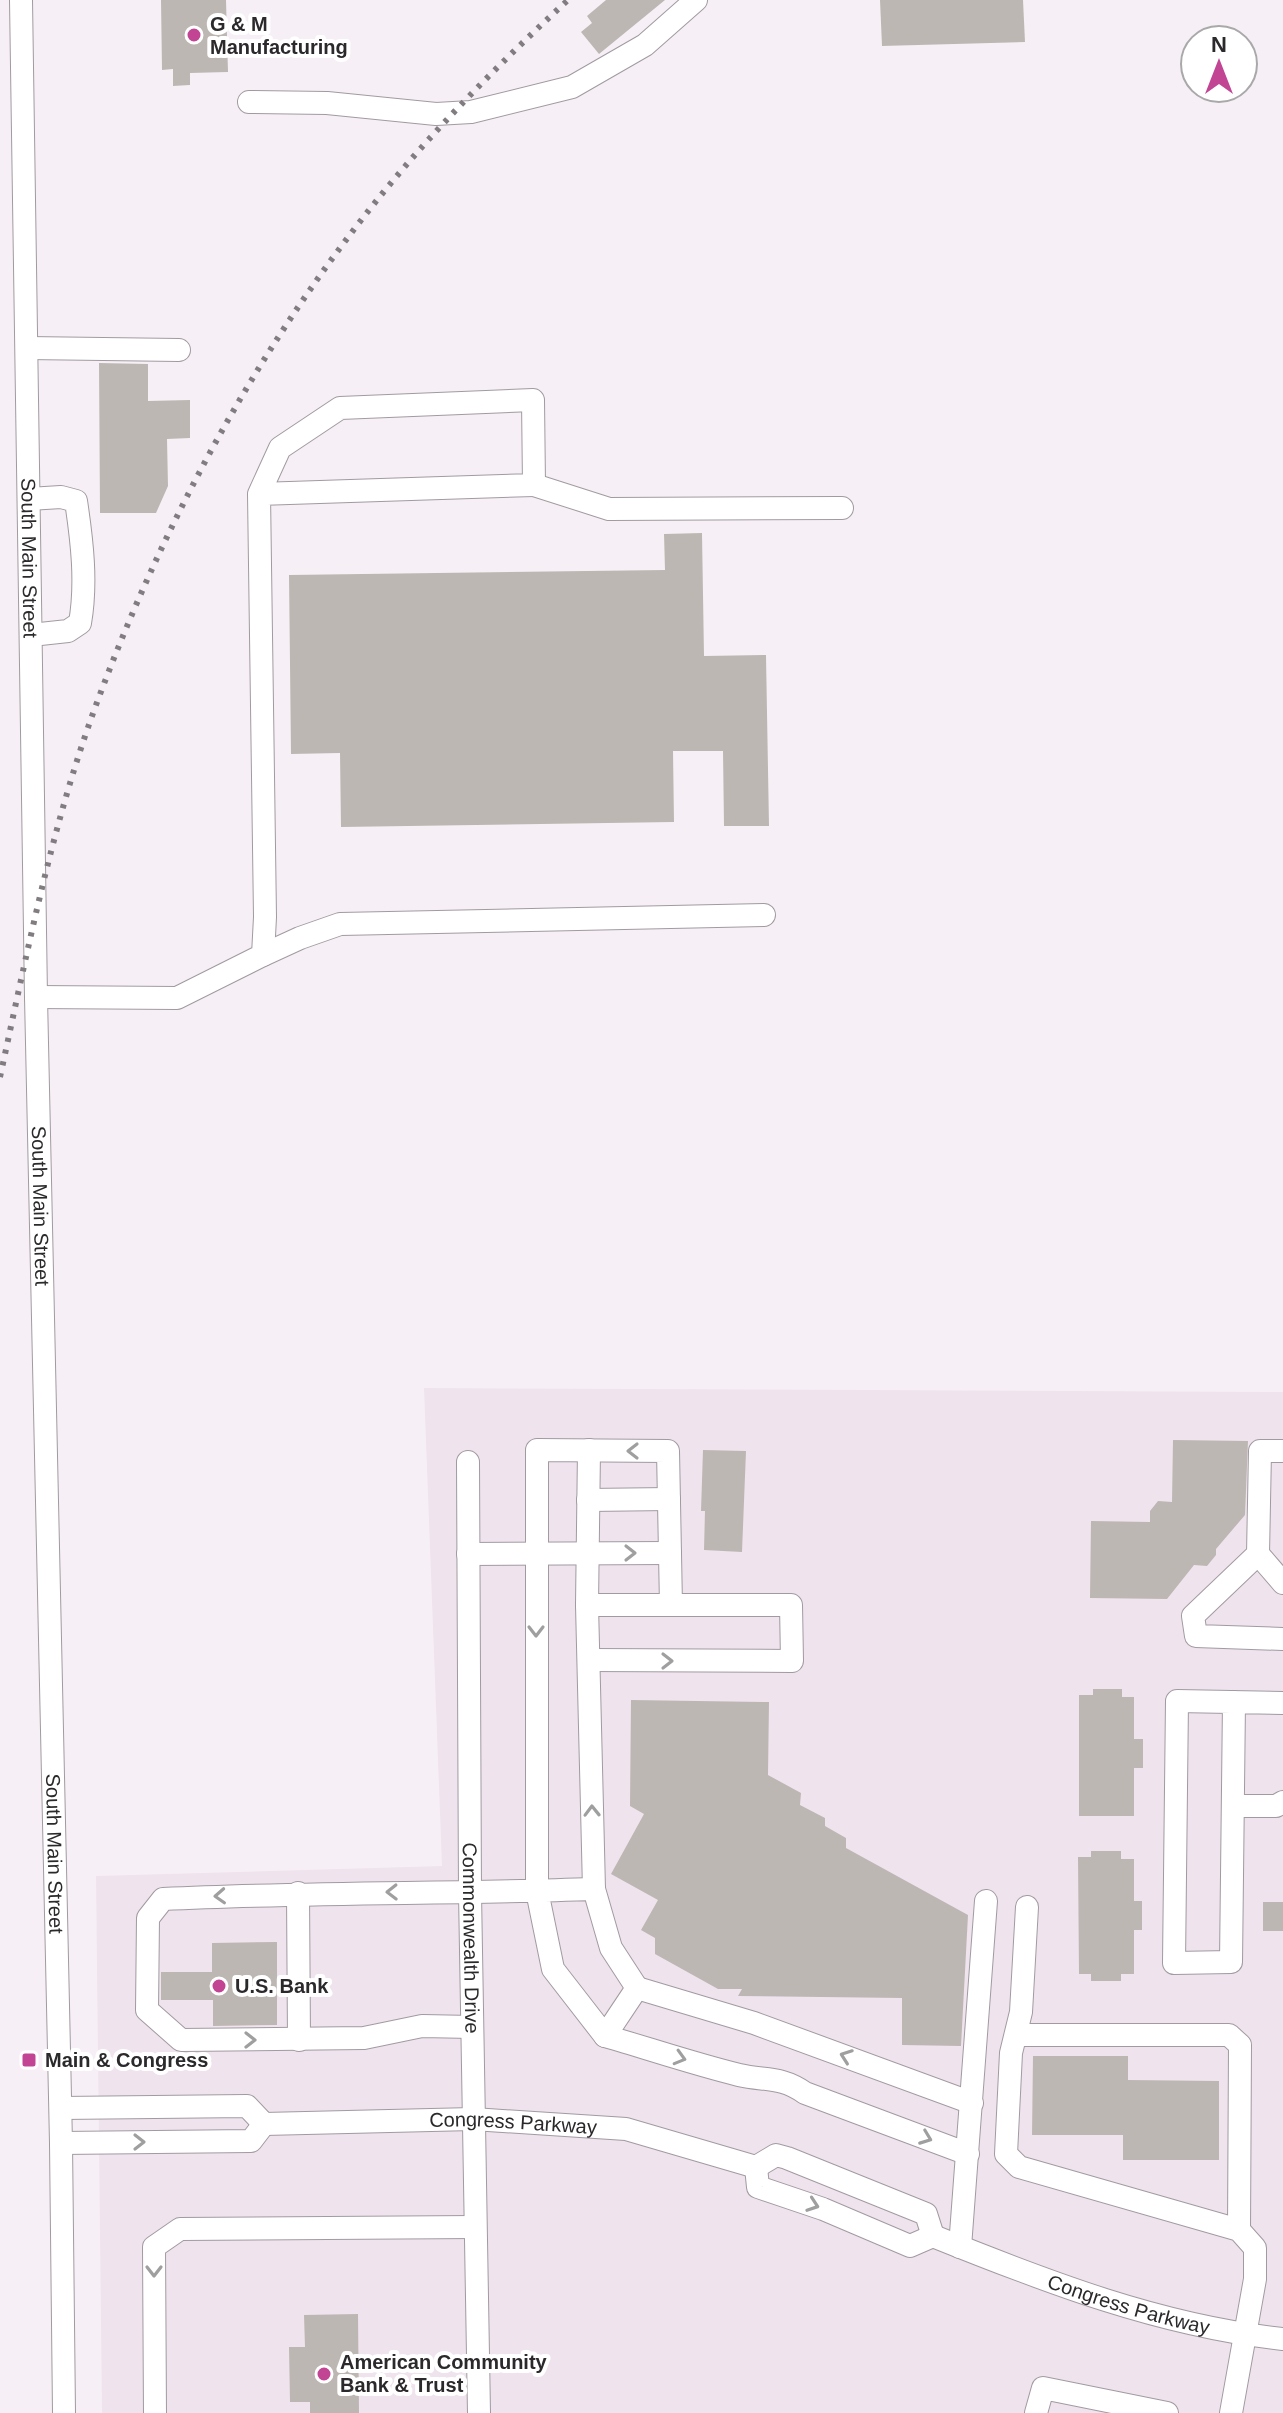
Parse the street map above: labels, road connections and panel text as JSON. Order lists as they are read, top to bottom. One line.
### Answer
{"streets":{"street":["South Main Street","Commonwealth Drive","Congress Parkway"]},"crossings":[["South Main Street","Congress Parkway"],["Commonwealth Drive","Congress Parkway"]],"places":{"other":["G & M Manufacturing","U.S. Bank","American Community Bank & Trust"],"transit":["Main & Congress"]},"north":"top"}
